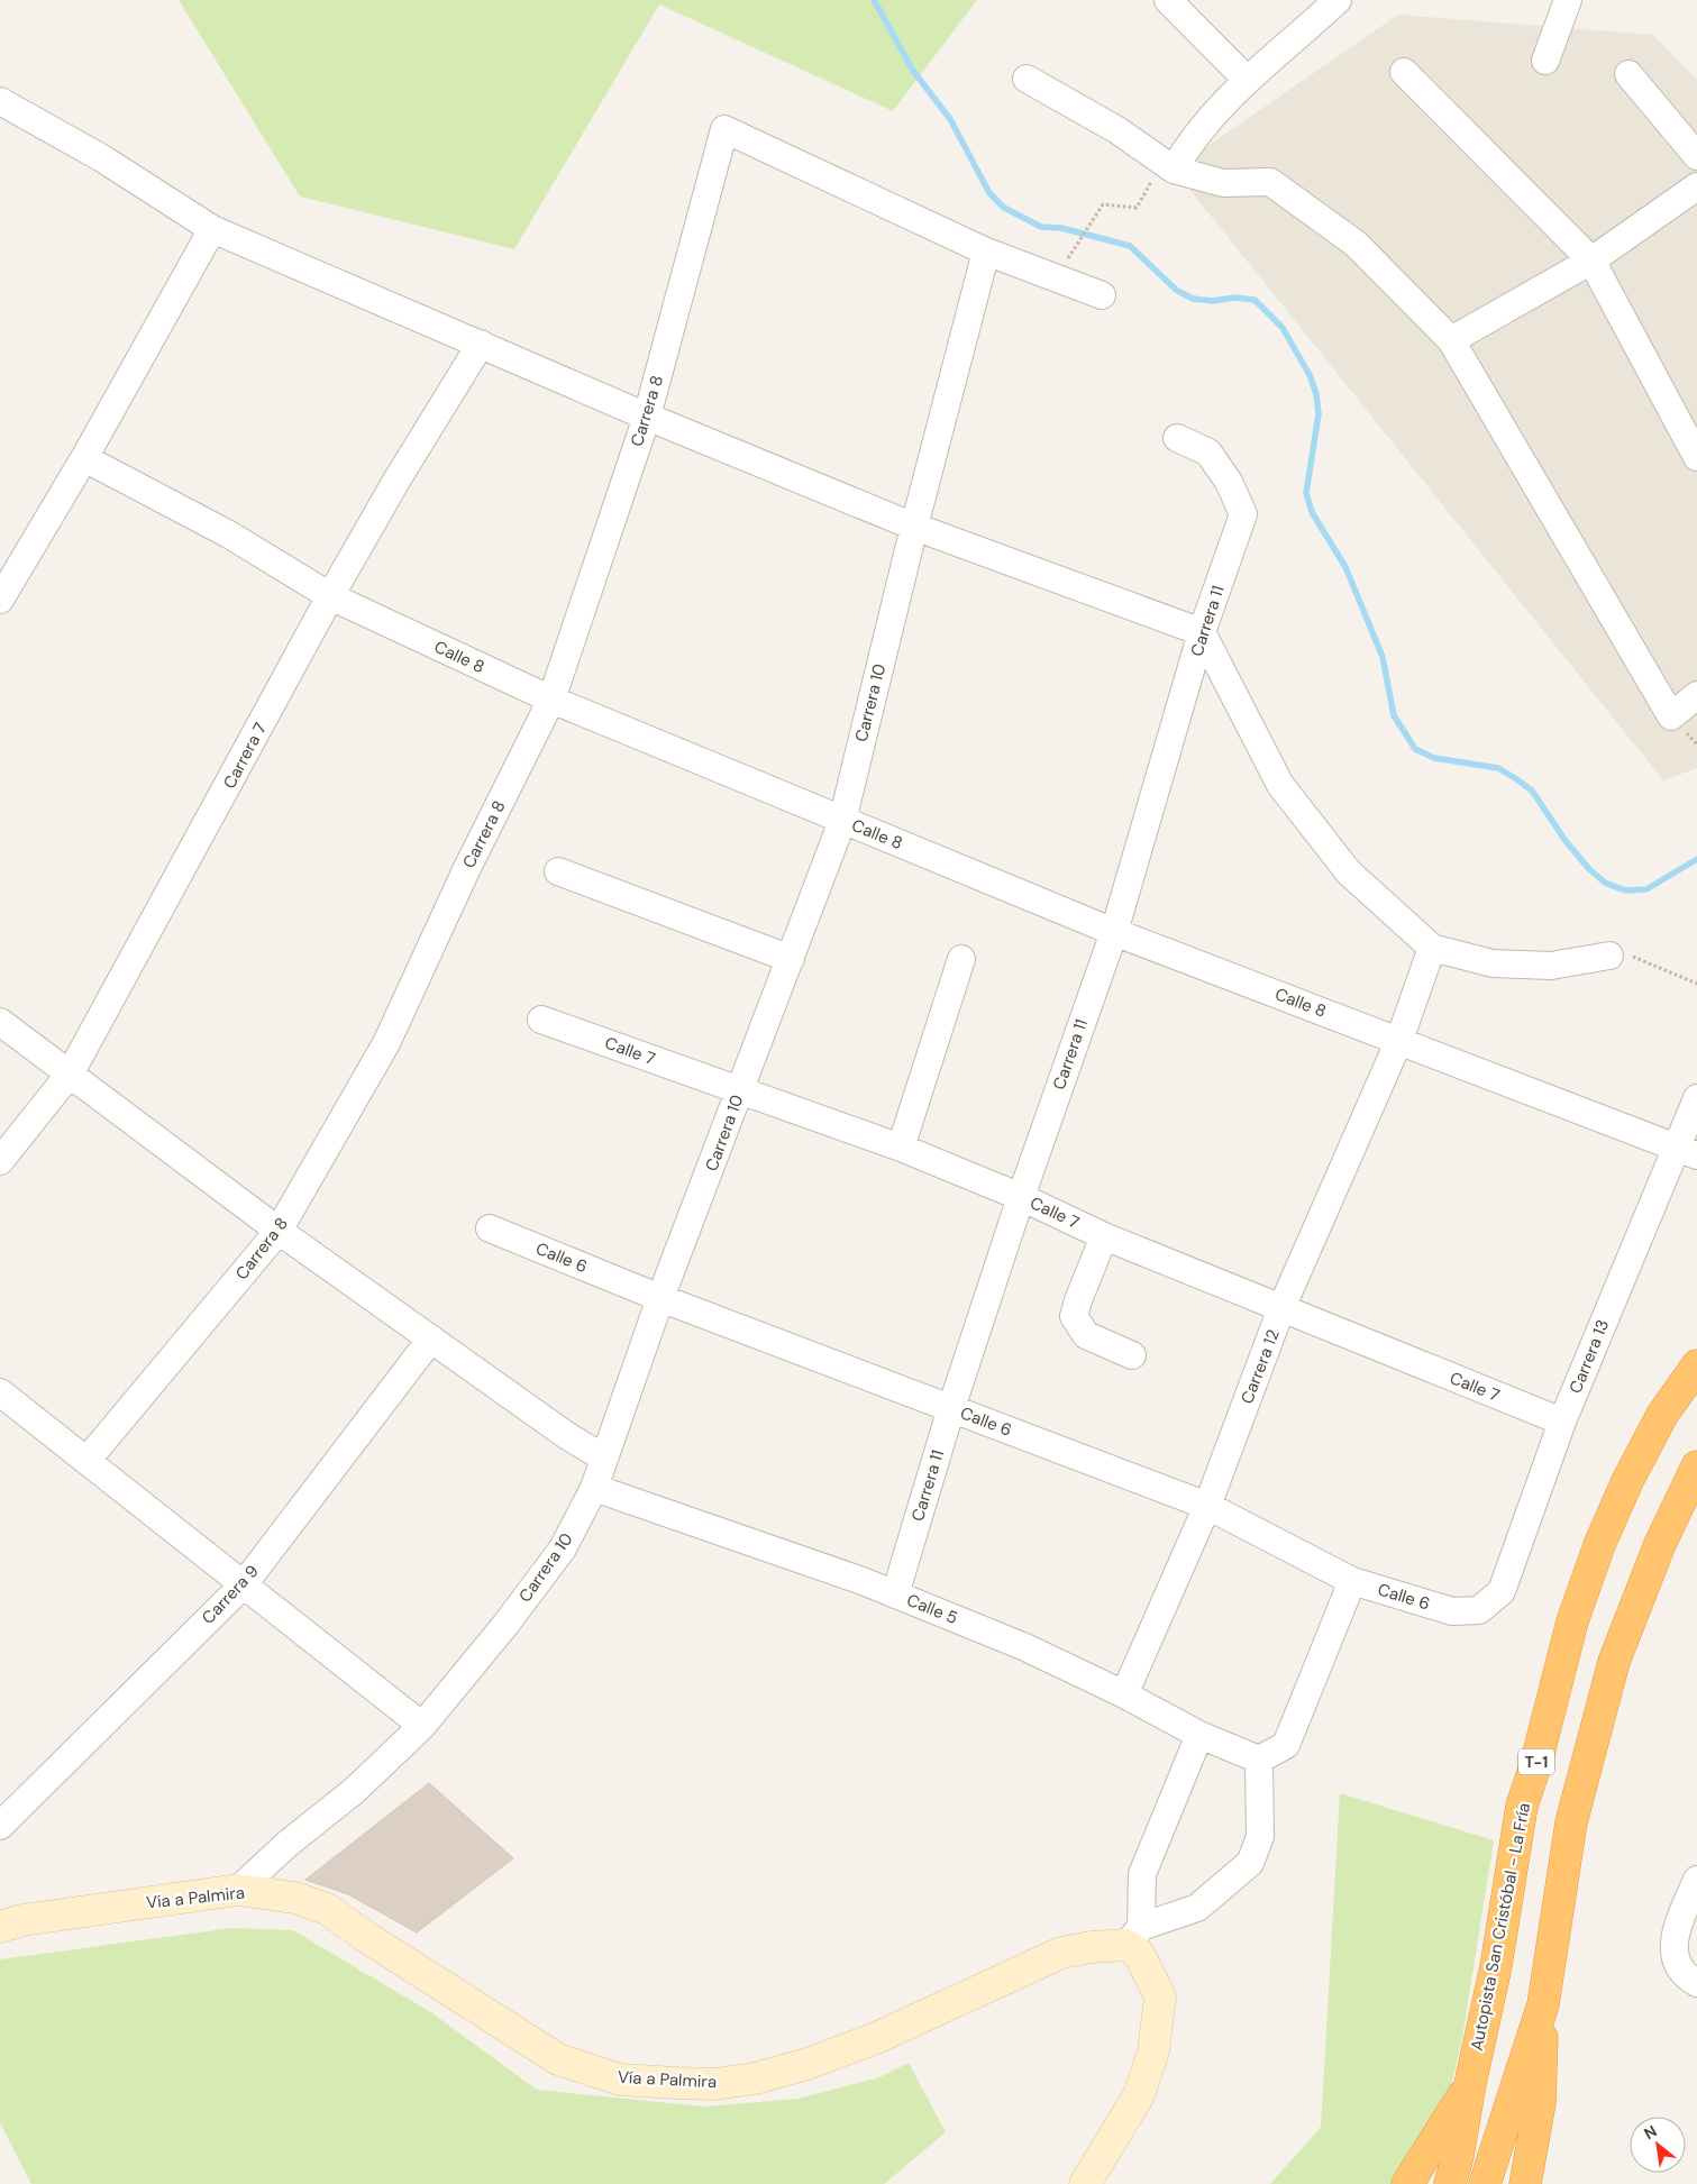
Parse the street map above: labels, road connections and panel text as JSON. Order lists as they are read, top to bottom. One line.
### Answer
{"streets":{"highway":["T-1","Autopista San Cristóbal - La Fría"],"street":["Carrera 8","Carrera 11","Calle 8","Carrera 10","Carrera 7","Calle 7","Calle 6","Carrera 13","Carrera 12","Carrera 9","Calle 5","Vía a Palmira"]},"crossings":[["Carrera 8","Calle 8"],["Carrera 8","Carrera 10"],["Carrera 11","Calle 8"],["Carrera 11","Calle 7"],["Carrera 11","Calle 6"],["Carrera 11","Calle 5"],["Calle 8","Carrera 10"],["Calle 8","Carrera 7"],["Calle 8","Carrera 13"],["Calle 8","Carrera 12"],["Carrera 10","Calle 7"],["Carrera 10","Calle 6"],["Carrera 10","Calle 5"],["Carrera 10","Vía a Palmira"],["Calle 7","Carrera 13"],["Calle 7","Carrera 12"],["Calle 6","Carrera 13"],["Calle 6","Carrera 12"],["Carrera 12","Calle 5"]],"north":"top left"}
